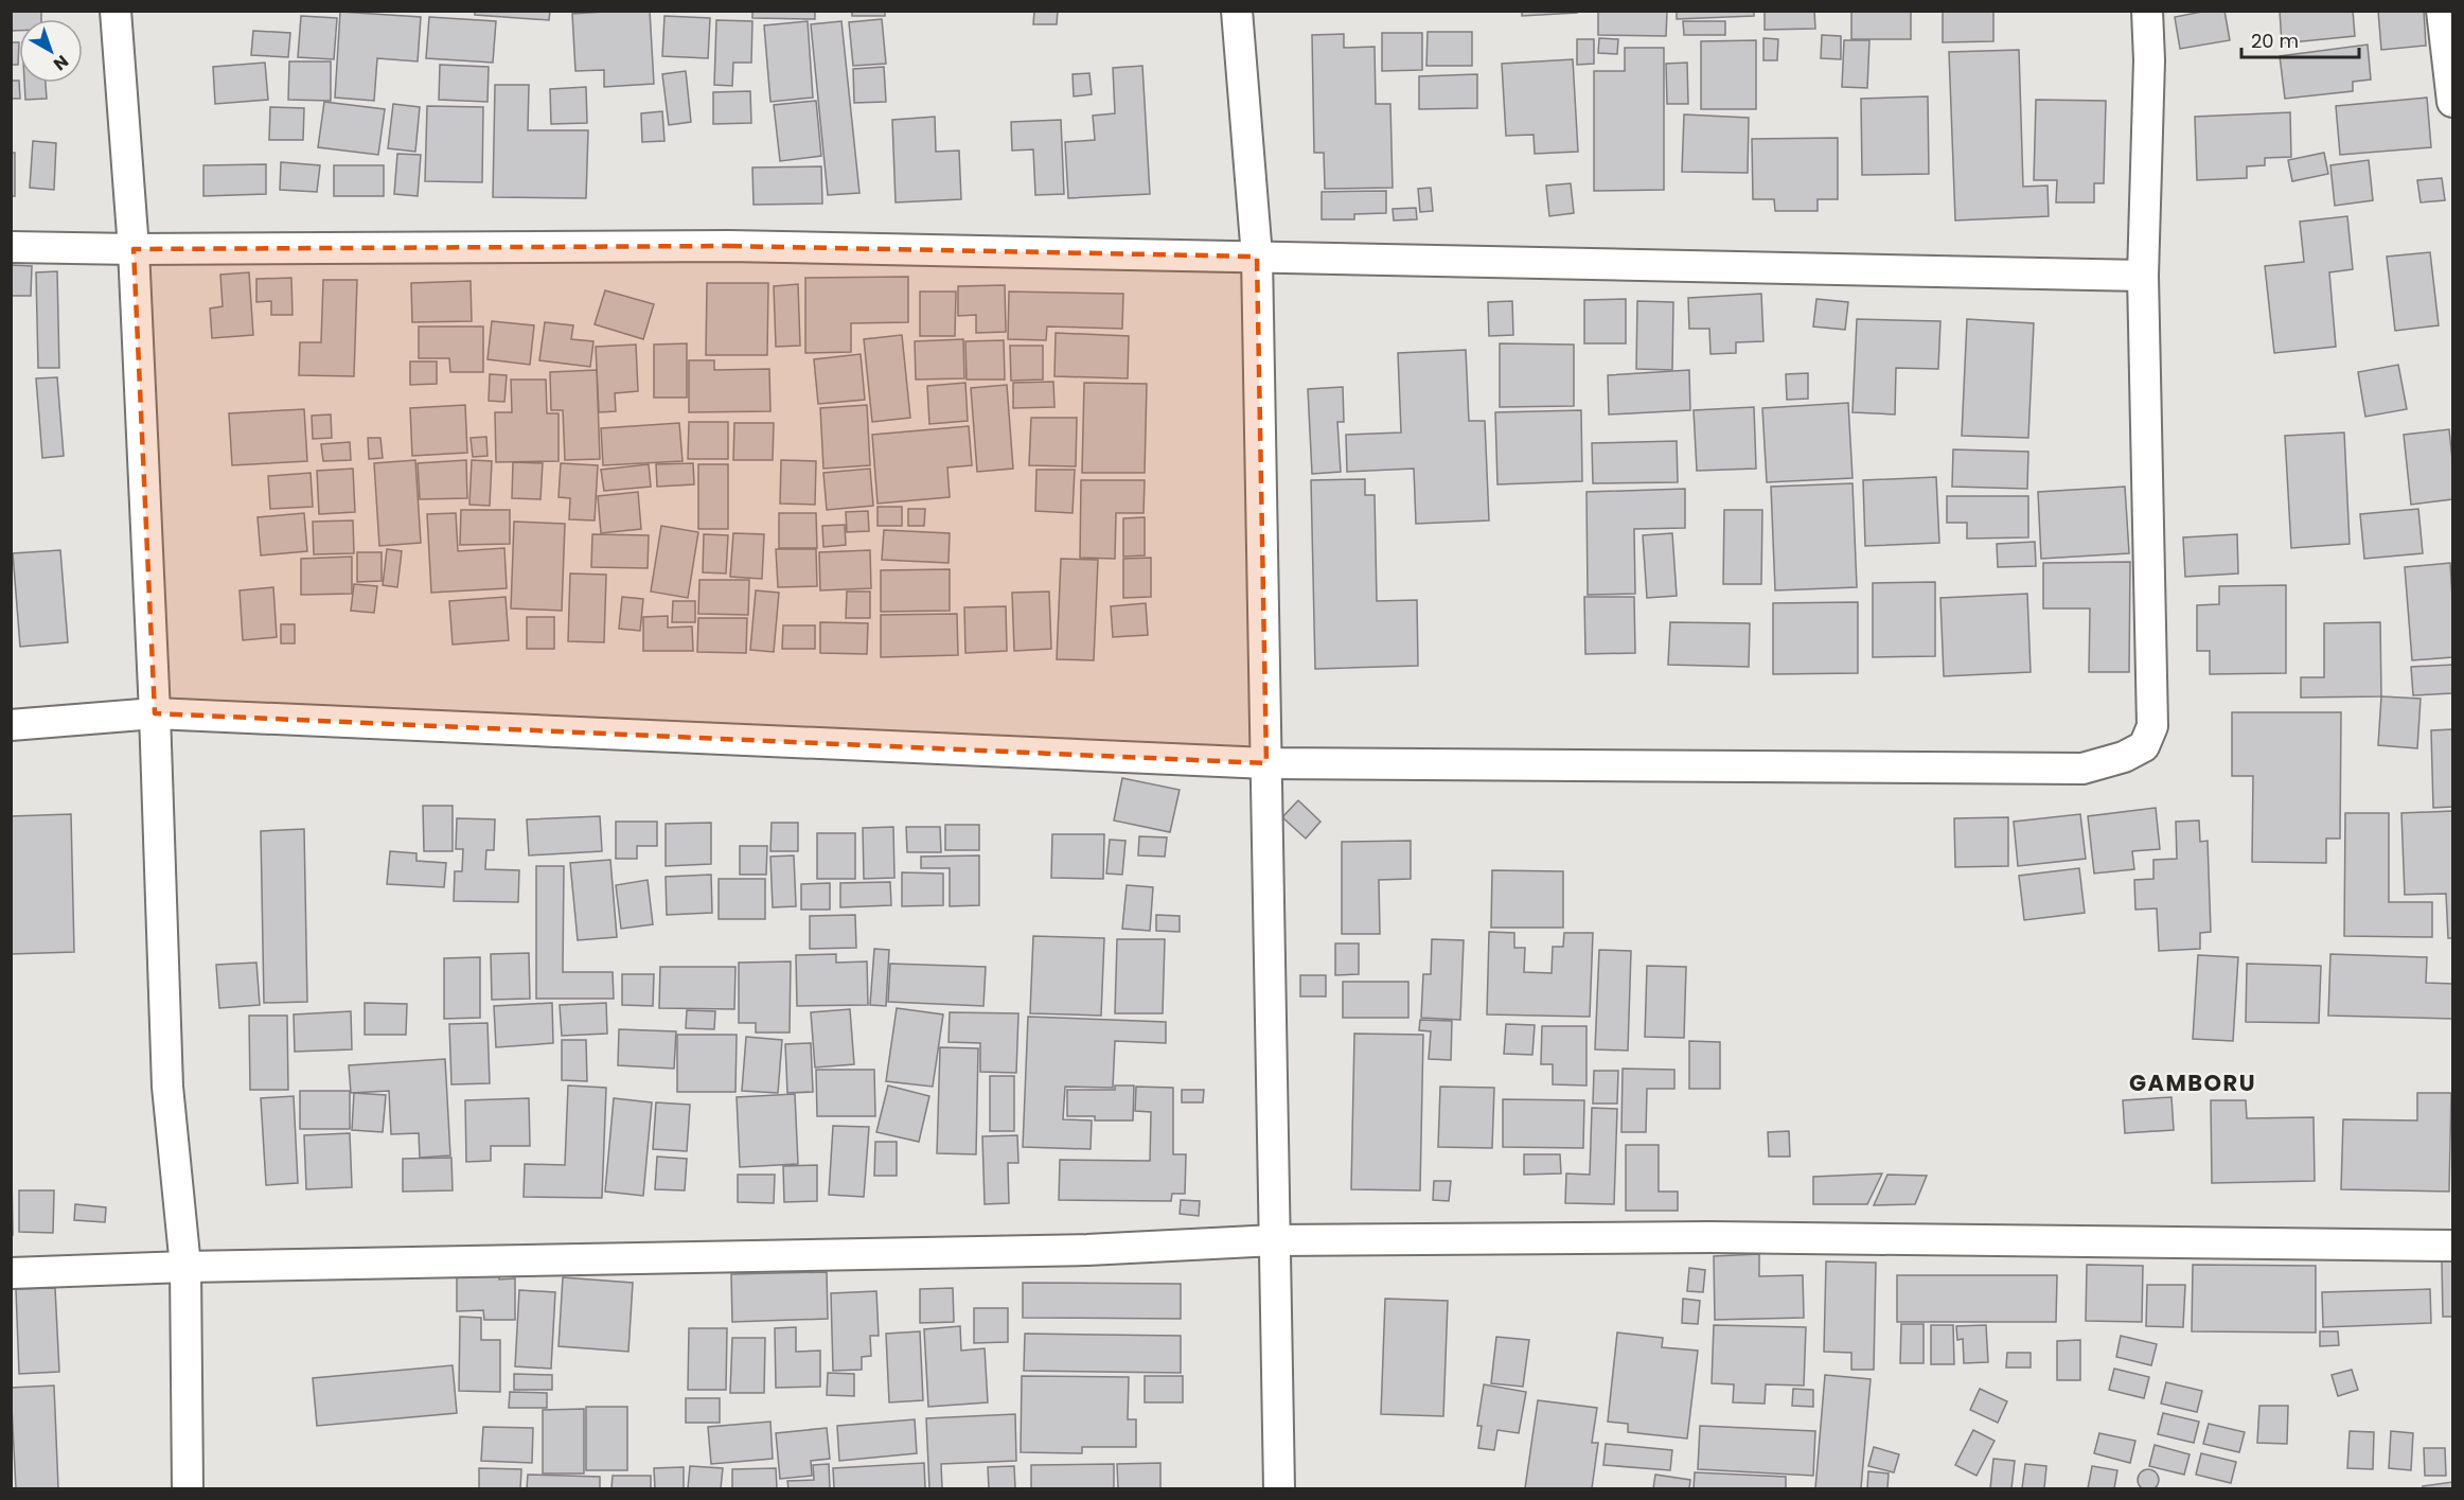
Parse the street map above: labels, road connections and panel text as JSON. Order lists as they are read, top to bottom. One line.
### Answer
{"districts":["GAMBORU"],"scale_bar":"20 m","north":"bottom right"}
